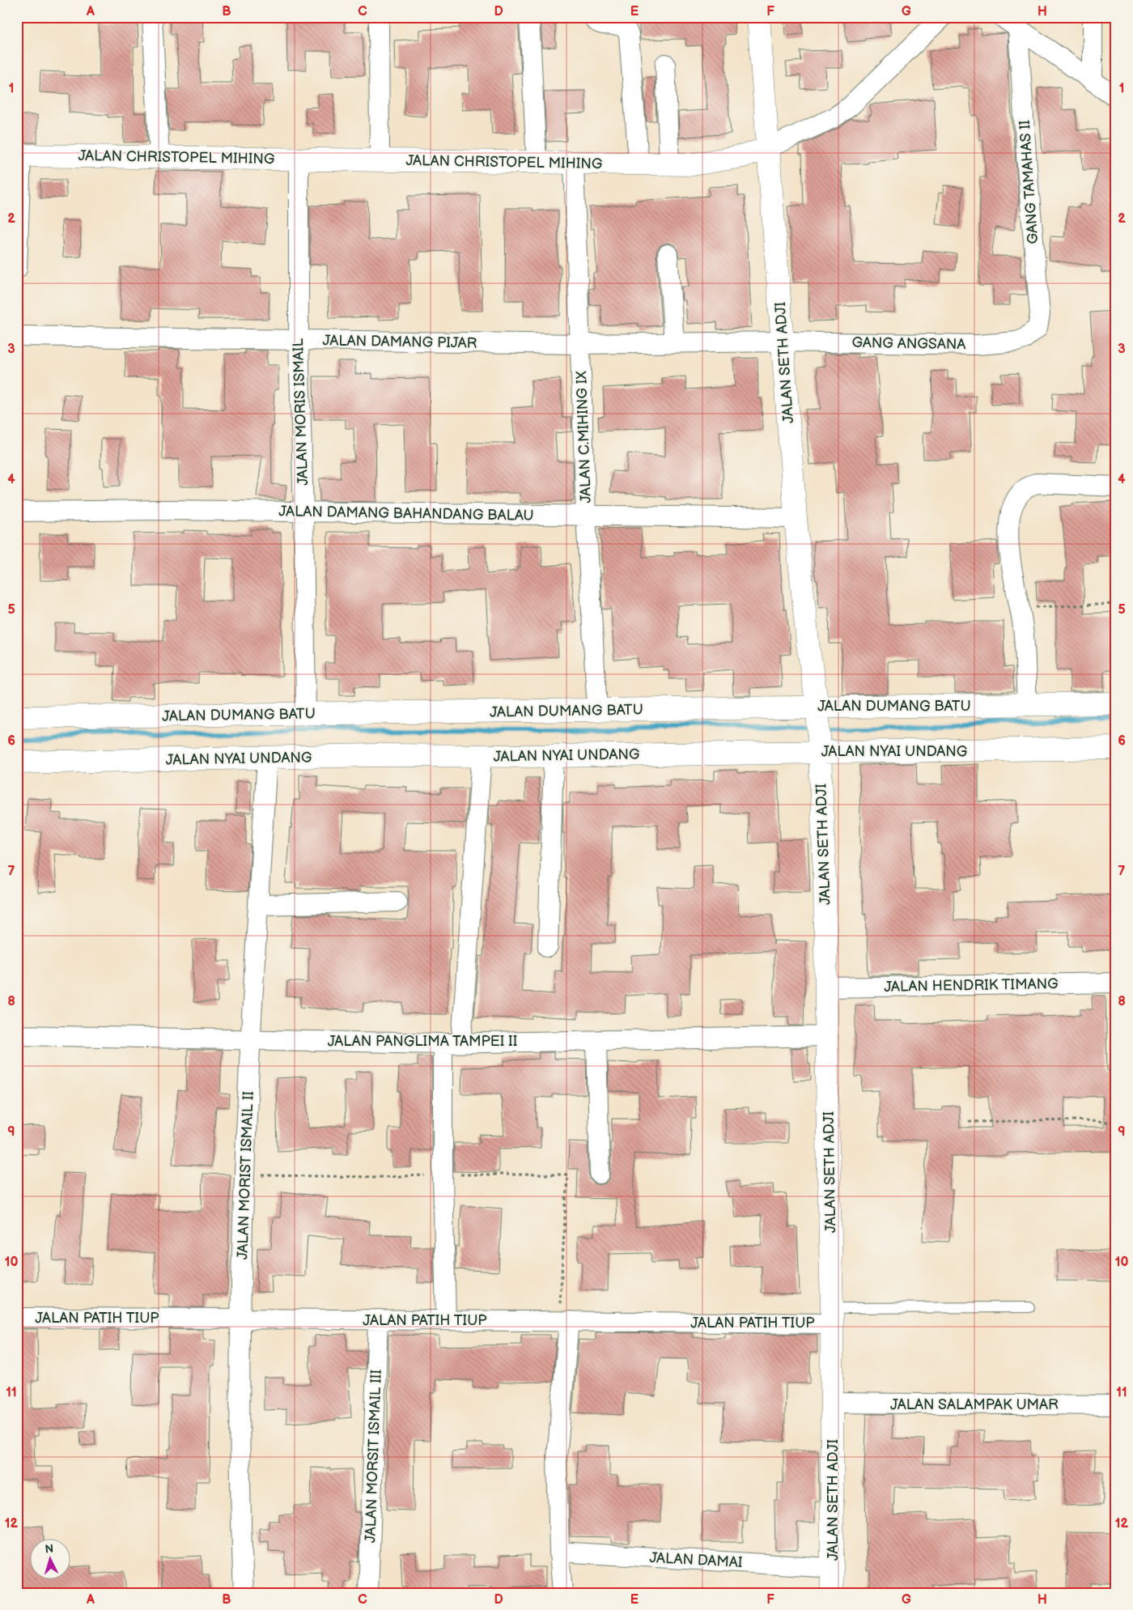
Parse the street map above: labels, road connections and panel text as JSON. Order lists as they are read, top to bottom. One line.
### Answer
{"streets":{"street":["JALAN CHRISTOPEL MIHING","GANG TAMAHAS II","JALAN DAMANG PIJAR","GANG ANGSANA","JALAN SETH ADJI","JALAN MORIS ISMAIL","JALAN C.MIHING IX","JALAN DAMANG BAHANDANG BALAU","JALAN DUMANG BATU","JALAN NYAI UNDANG","JALAN HENDRIK TIMANG","JALAN PANGLIMA TAMPEI II","JALAN MORIST ISMAIL II","JALAN PATIH TIUP","JALAN SALAMPAK UMAR","JALAN MORSIT ISMAIL III","JALAN DAMAI"]},"crossings":[["JALAN CHRISTOPEL MIHING","JALAN SETH ADJI"],["JALAN CHRISTOPEL MIHING","JALAN MORIS ISMAIL"],["JALAN CHRISTOPEL MIHING","JALAN C.MIHING IX"],["GANG TAMAHAS II","GANG ANGSANA"],["JALAN DAMANG PIJAR","GANG ANGSANA"],["JALAN DAMANG PIJAR","JALAN SETH ADJI"],["JALAN DAMANG PIJAR","JALAN MORIS ISMAIL"],["JALAN DAMANG PIJAR","JALAN C.MIHING IX"],["GANG ANGSANA","JALAN SETH ADJI"],["JALAN SETH ADJI","JALAN DAMANG BAHANDANG BALAU"],["JALAN SETH ADJI","JALAN DUMANG BATU"],["JALAN SETH ADJI","JALAN NYAI UNDANG"],["JALAN SETH ADJI","JALAN HENDRIK TIMANG"],["JALAN SETH ADJI","JALAN PANGLIMA TAMPEI II"],["JALAN SETH ADJI","JALAN PATIH TIUP"],["JALAN SETH ADJI","JALAN SALAMPAK UMAR"],["JALAN SETH ADJI","JALAN DAMAI"],["JALAN MORIS ISMAIL","JALAN DAMANG BAHANDANG BALAU"],["JALAN MORIS ISMAIL","JALAN DUMANG BATU"],["JALAN C.MIHING IX","JALAN DAMANG BAHANDANG BALAU"],["JALAN C.MIHING IX","JALAN DUMANG BATU"],["JALAN NYAI UNDANG","JALAN MORIST ISMAIL II"],["JALAN PANGLIMA TAMPEI II","JALAN MORIST ISMAIL II"],["JALAN MORIST ISMAIL II","JALAN PATIH TIUP"],["JALAN PATIH TIUP","JALAN MORSIT ISMAIL III"]],"north":"top","grid":{"columns":["A","B","C","D","E","F","G","H"],"rows":["1","2","3","4","5","6","7","8","9","10","11","12"]}}
